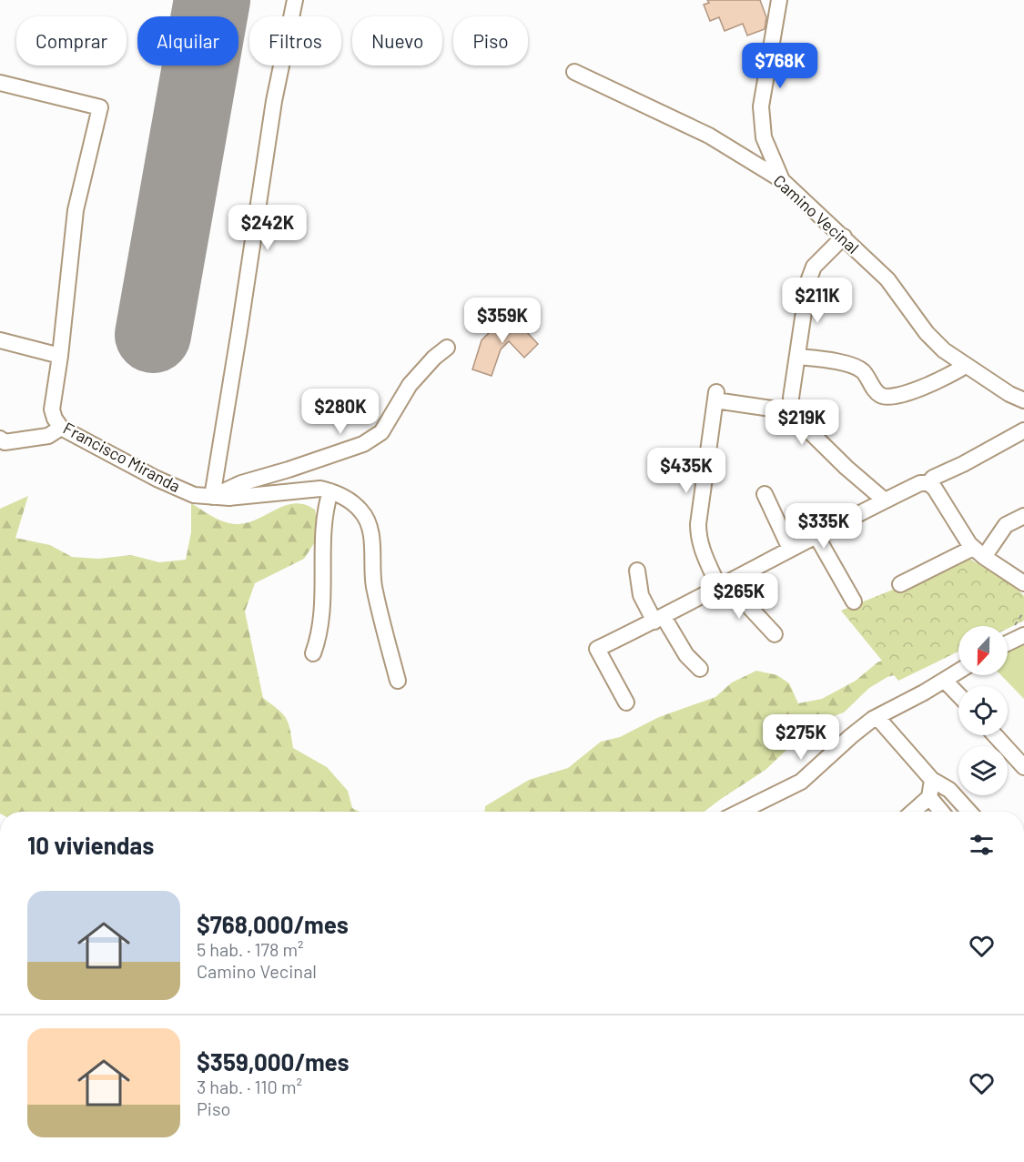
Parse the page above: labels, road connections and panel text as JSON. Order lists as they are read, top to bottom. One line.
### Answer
{"streets":{"street":["Camino Vecinal","Francisco Miranda"]},"north":"bottom","page":{"chip":["Comprar","Alquilar","Filtros","Nuevo","Piso"],"price":["$768K","$242K","$211K","$359K","$280K","$219K","$435K","$335K","$265K","$275K"],"heading":"10 viviendas","list":[{"name":"$768,000/mes","note":"5 hab. · 178 m² · Camino Vecinal"},{"name":"$359,000/mes","note":"3 hab. · 110 m² · Piso"}]}}
